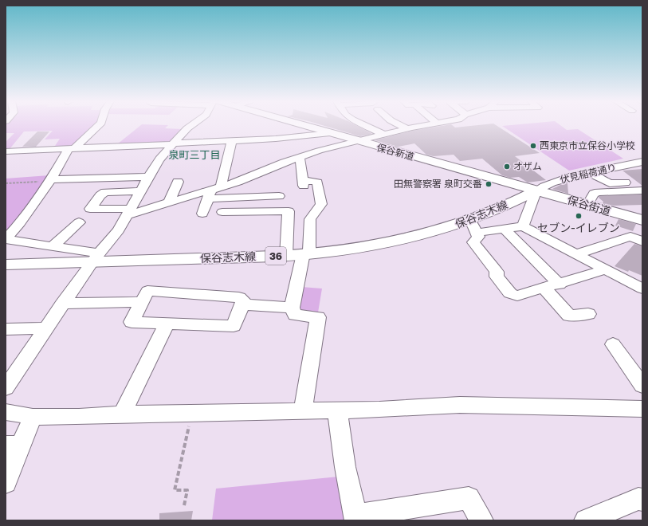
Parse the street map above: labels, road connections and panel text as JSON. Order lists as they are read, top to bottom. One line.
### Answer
{"streets":{"main road":["保谷新道","保谷街道","保谷志木線","36"],"street":["伏見稲荷通り"]},"crossings":[["保谷新道","伏見稲荷通り"],["保谷新道","保谷街道"],["保谷新道","保谷志木線"],["伏見稲荷通り","保谷街道"],["伏見稲荷通り","保谷志木線"],["保谷街道","保谷志木線"]],"districts":["泉町三丁目"],"places":["西東京市立保谷小学校","オザム","田無警察署 泉町交番","セブン-イレブン"]}
